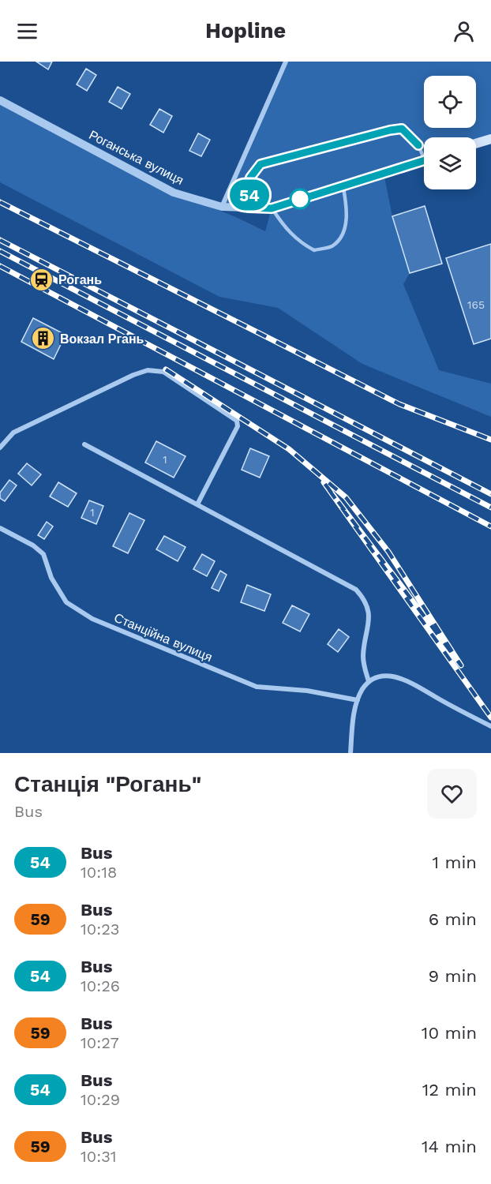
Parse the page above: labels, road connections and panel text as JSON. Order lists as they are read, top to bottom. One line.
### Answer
{"streets":{"main road":["Роганська вулиця"],"street":["Станційна вулиця"]},"places":{"station":["Рогань"],"building":["Вокзал Ргань"]},"lines":["bus line 54"],"house_numbers":["165","1","1"],"page":{"header":"Hopline","on_map":"54","heading":["Станція \"Рогань\"","Bus"],"list":[{"mark":"54","name":"Bus","note":"10:18","value":"1 min"},{"mark":"59","name":"Bus","note":"10:23","value":"6 min"},{"mark":"54","name":"Bus","note":"10:26","value":"9 min"},{"mark":"59","name":"Bus","note":"10:27","value":"10 min"},{"mark":"54","name":"Bus","note":"10:29","value":"12 min"},{"mark":"59","name":"Bus","note":"10:31","value":"14 min"}]}}
